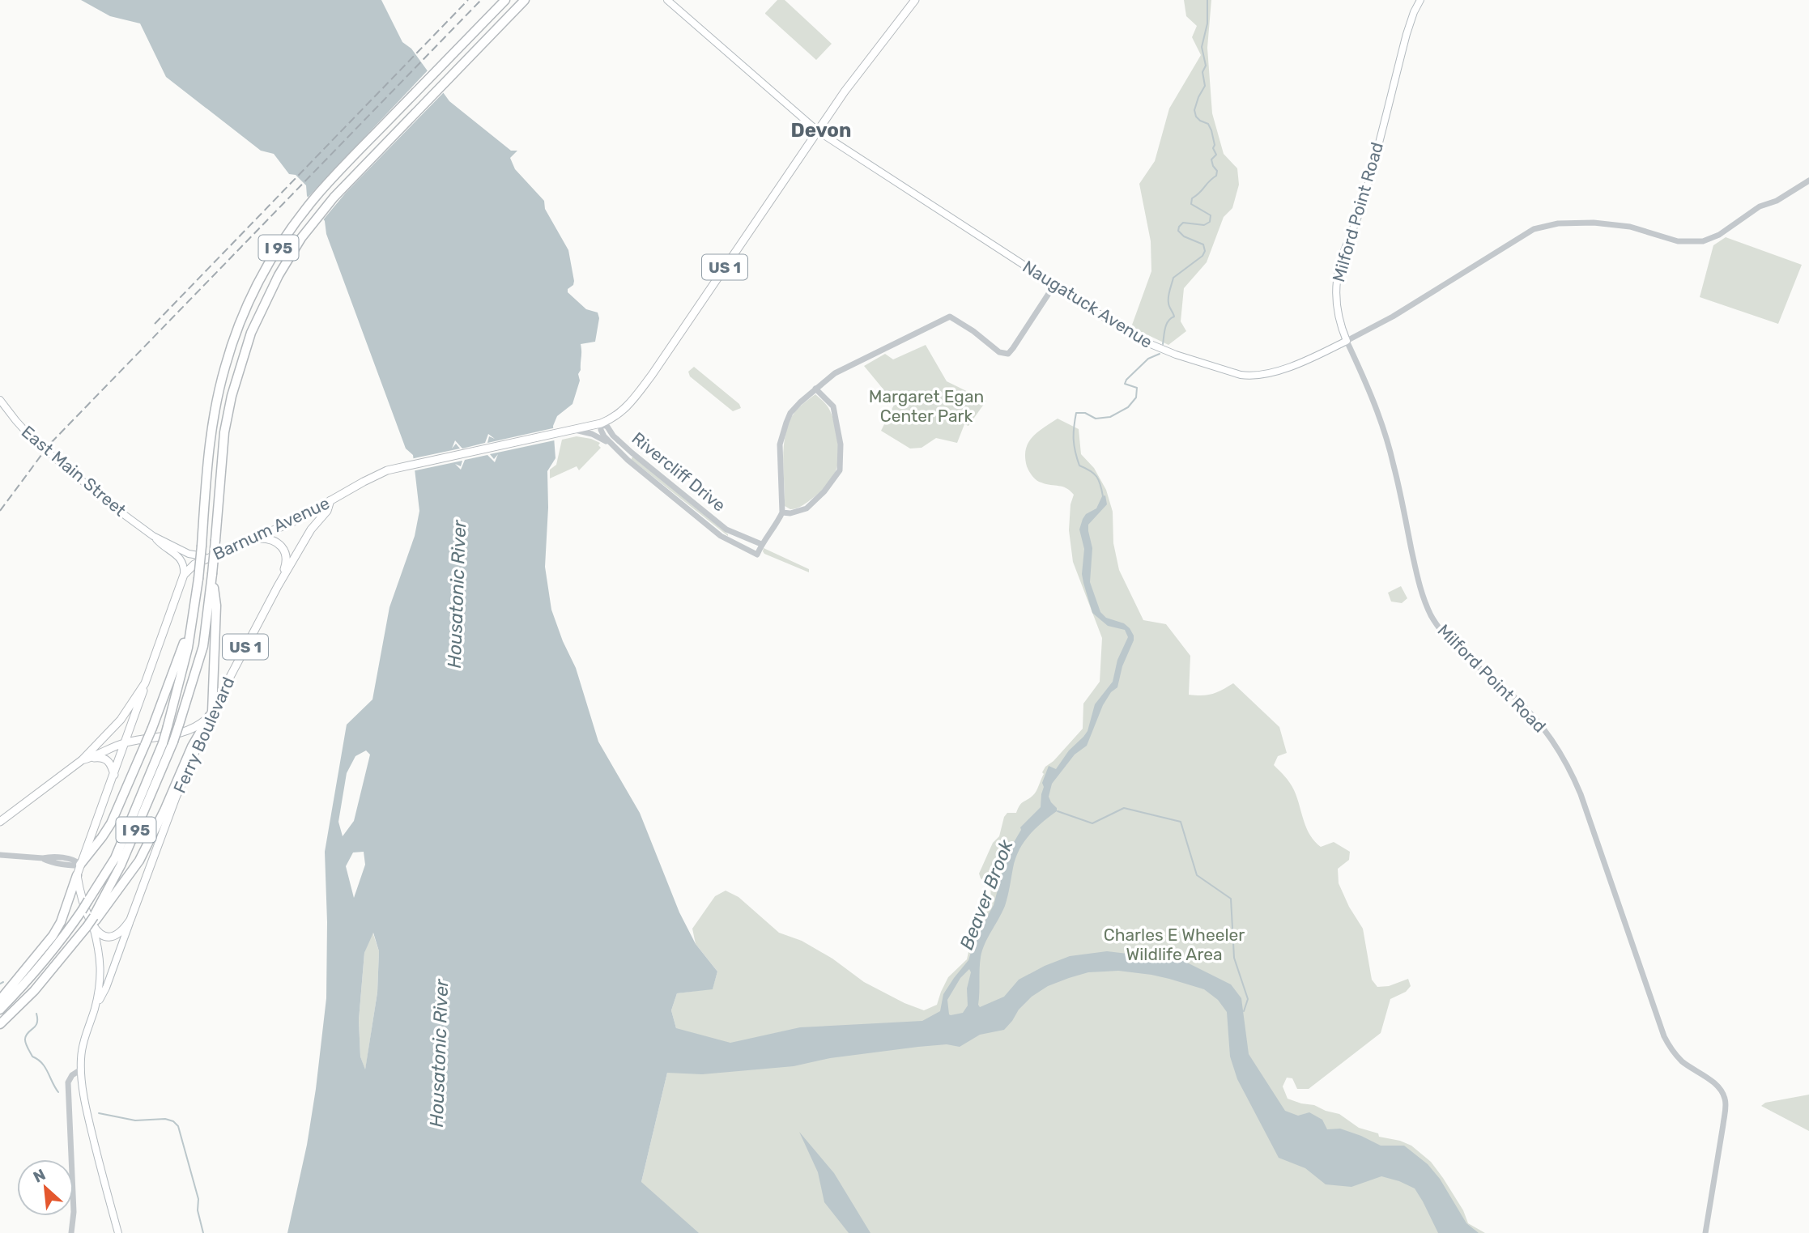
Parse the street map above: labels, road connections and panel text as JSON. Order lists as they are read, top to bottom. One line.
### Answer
{"streets":{"highway":["I 95"],"main road":["Milford Point Road","US 1","Naugatuck Avenue","East Main Street","Barnum Avenue","Ferry Boulevard"],"street":["Rivercliff Drive"]},"crossings":[["Milford Point Road","Naugatuck Avenue"],["I 95","Ferry Boulevard"],["US 1","Naugatuck Avenue"],["US 1","East Main Street"],["US 1","Rivercliff Drive"],["US 1","Barnum Avenue"],["US 1","Ferry Boulevard"],["East Main Street","Barnum Avenue"],["Rivercliff Drive","Barnum Avenue"],["Barnum Avenue","Ferry Boulevard"]],"districts":["Devon"],"water":["Housatonic River","Beaver Brook"],"parks":["Margaret Egan Center Park","Charles E Wheeler Wildlife Area"],"north":"top left"}
